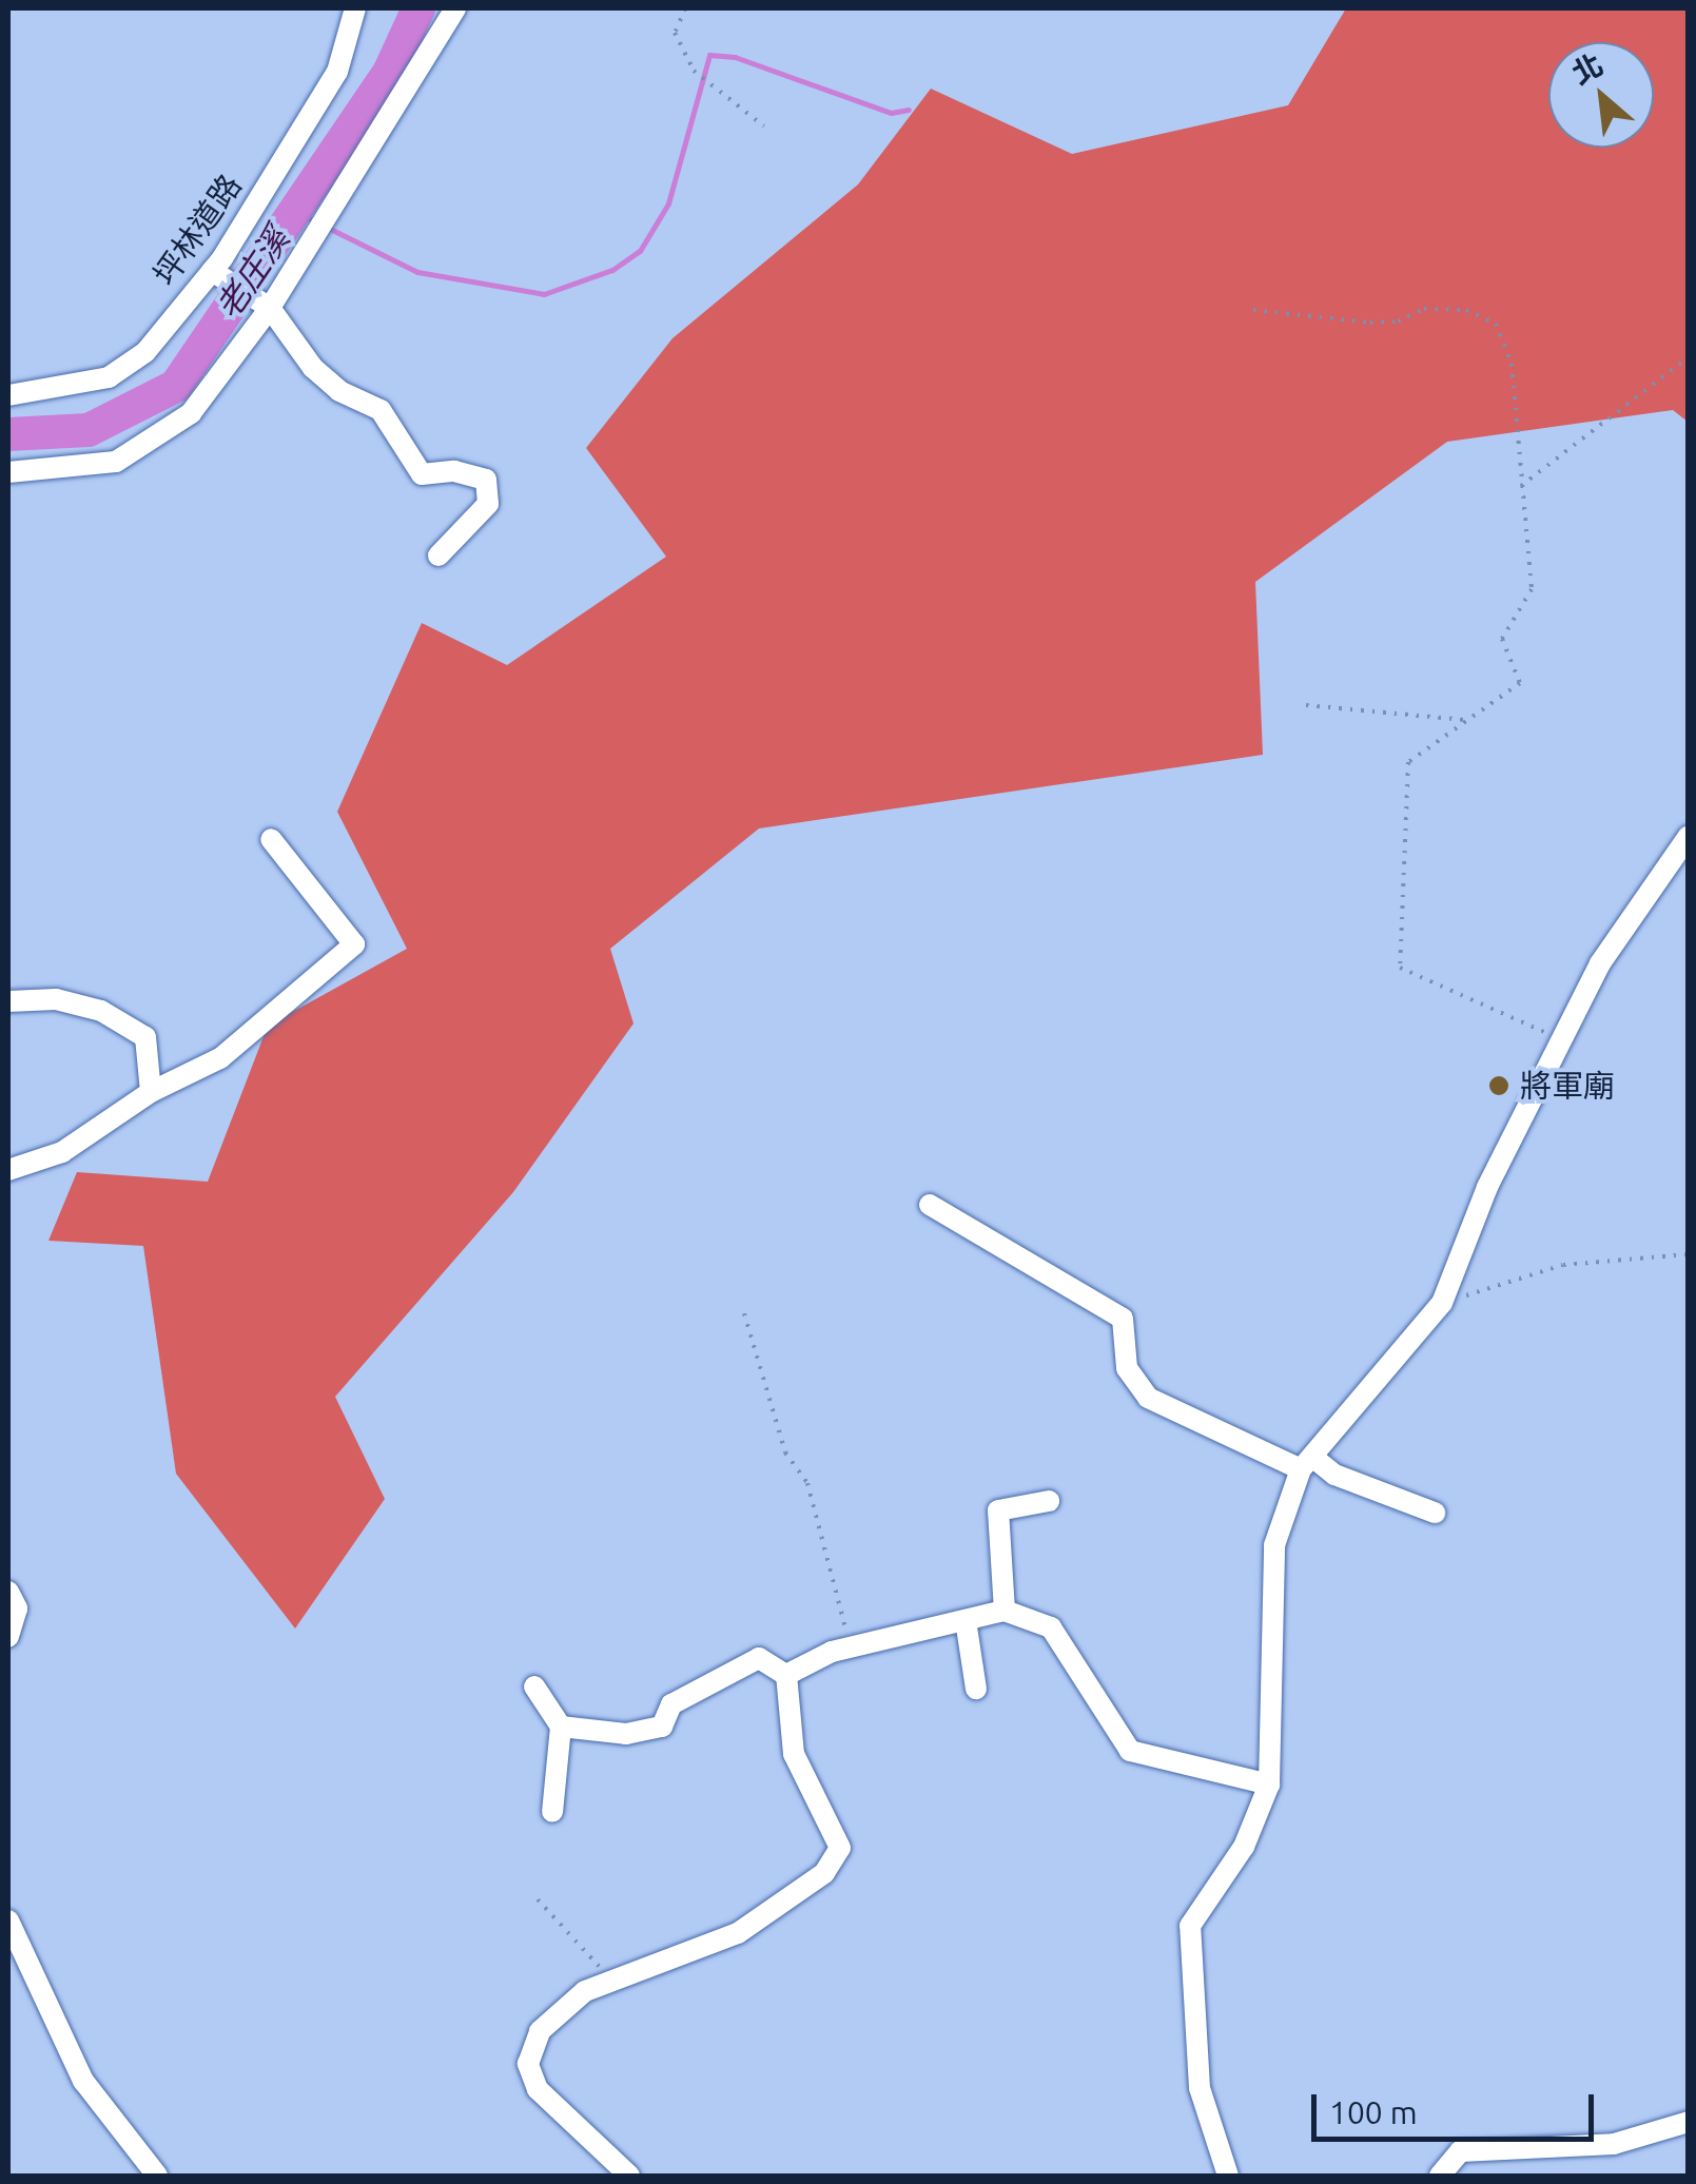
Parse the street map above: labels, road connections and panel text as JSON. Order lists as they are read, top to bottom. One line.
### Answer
{"streets":{"street":["坪林道路"]},"water":["老庄溪"],"places":["將軍廟"],"scale_bar":"100 m","north":"top left"}
